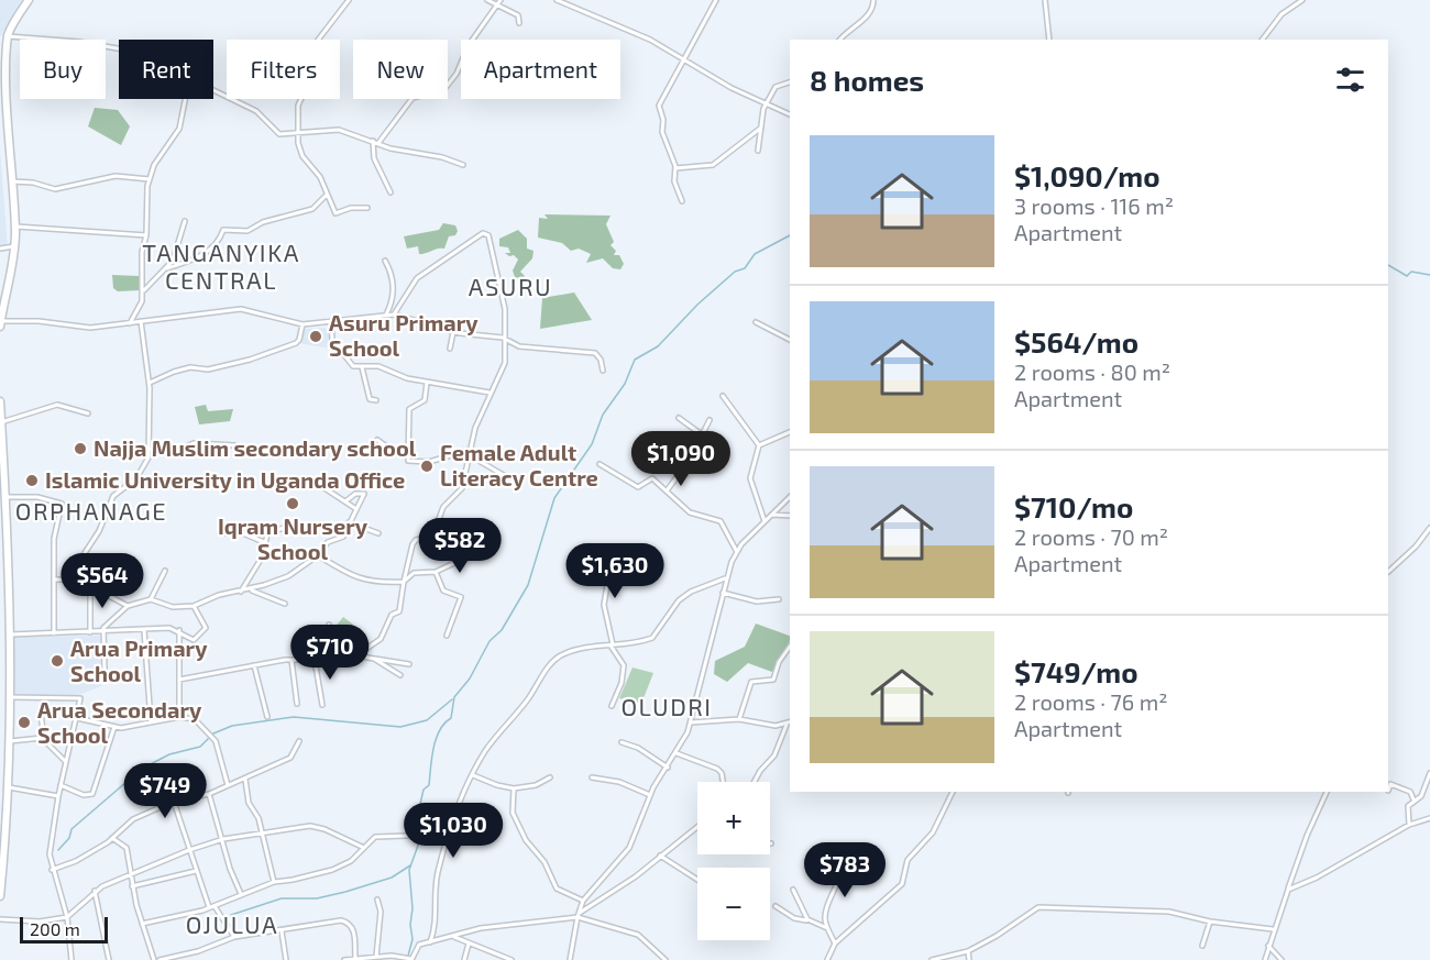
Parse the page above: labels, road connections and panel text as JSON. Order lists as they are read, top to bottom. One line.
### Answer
{"districts":["TANGANYIKA CENTRAL","ASURU","ORPHANAGE","OLUDRI","OJULUA"],"places":["Asuru Primary School","Najja Muslim secondary school","Female Adult Literacy Centre","Islamic University in Uganda Office","Iqram Nursery School","Arua Primary School","Arua Secondary School"],"scale_bar":"200 m","page":{"chip":["Buy","Rent","Filters","New","Apartment"],"heading":"8 homes","list":[{"name":"$1,090/mo","note":"3 rooms · 116 m² · Apartment"},{"name":"$564/mo","note":"2 rooms · 80 m² · Apartment"},{"name":"$710/mo","note":"2 rooms · 70 m² · Apartment"},{"name":"$749/mo","note":"2 rooms · 76 m² · Apartment"}],"price":["$1,090","$582","$1,630","$564","$710","$749","$1,030","$783"],"map_buttons":["+","−"],"scale":"200 m"}}
